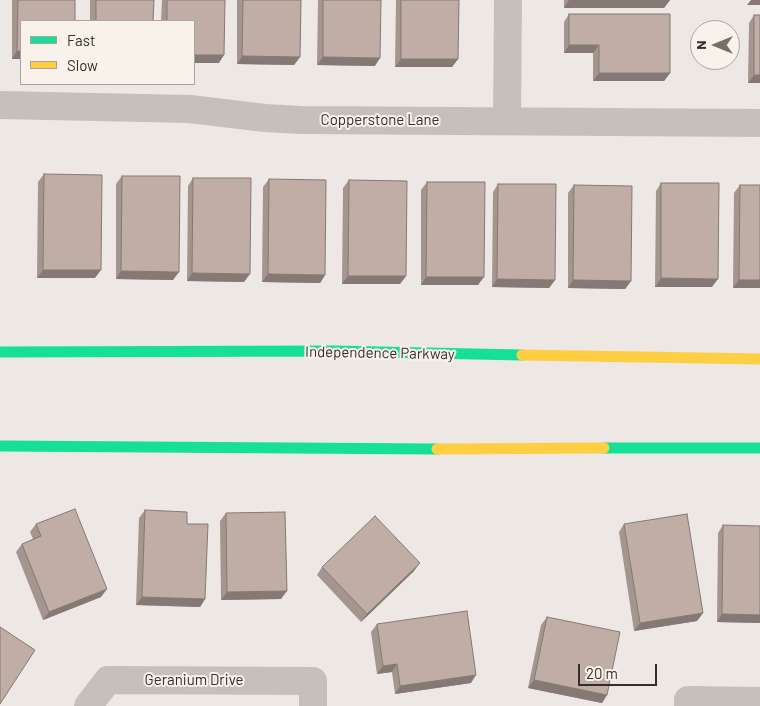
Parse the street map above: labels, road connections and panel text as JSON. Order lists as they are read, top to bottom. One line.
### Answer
{"streets":{"main road":["Independence Parkway"],"street":["Copperstone Lane","Geranium Drive"]},"legend":["Fast","Slow"],"scale_bar":"20 m","north":"left"}
